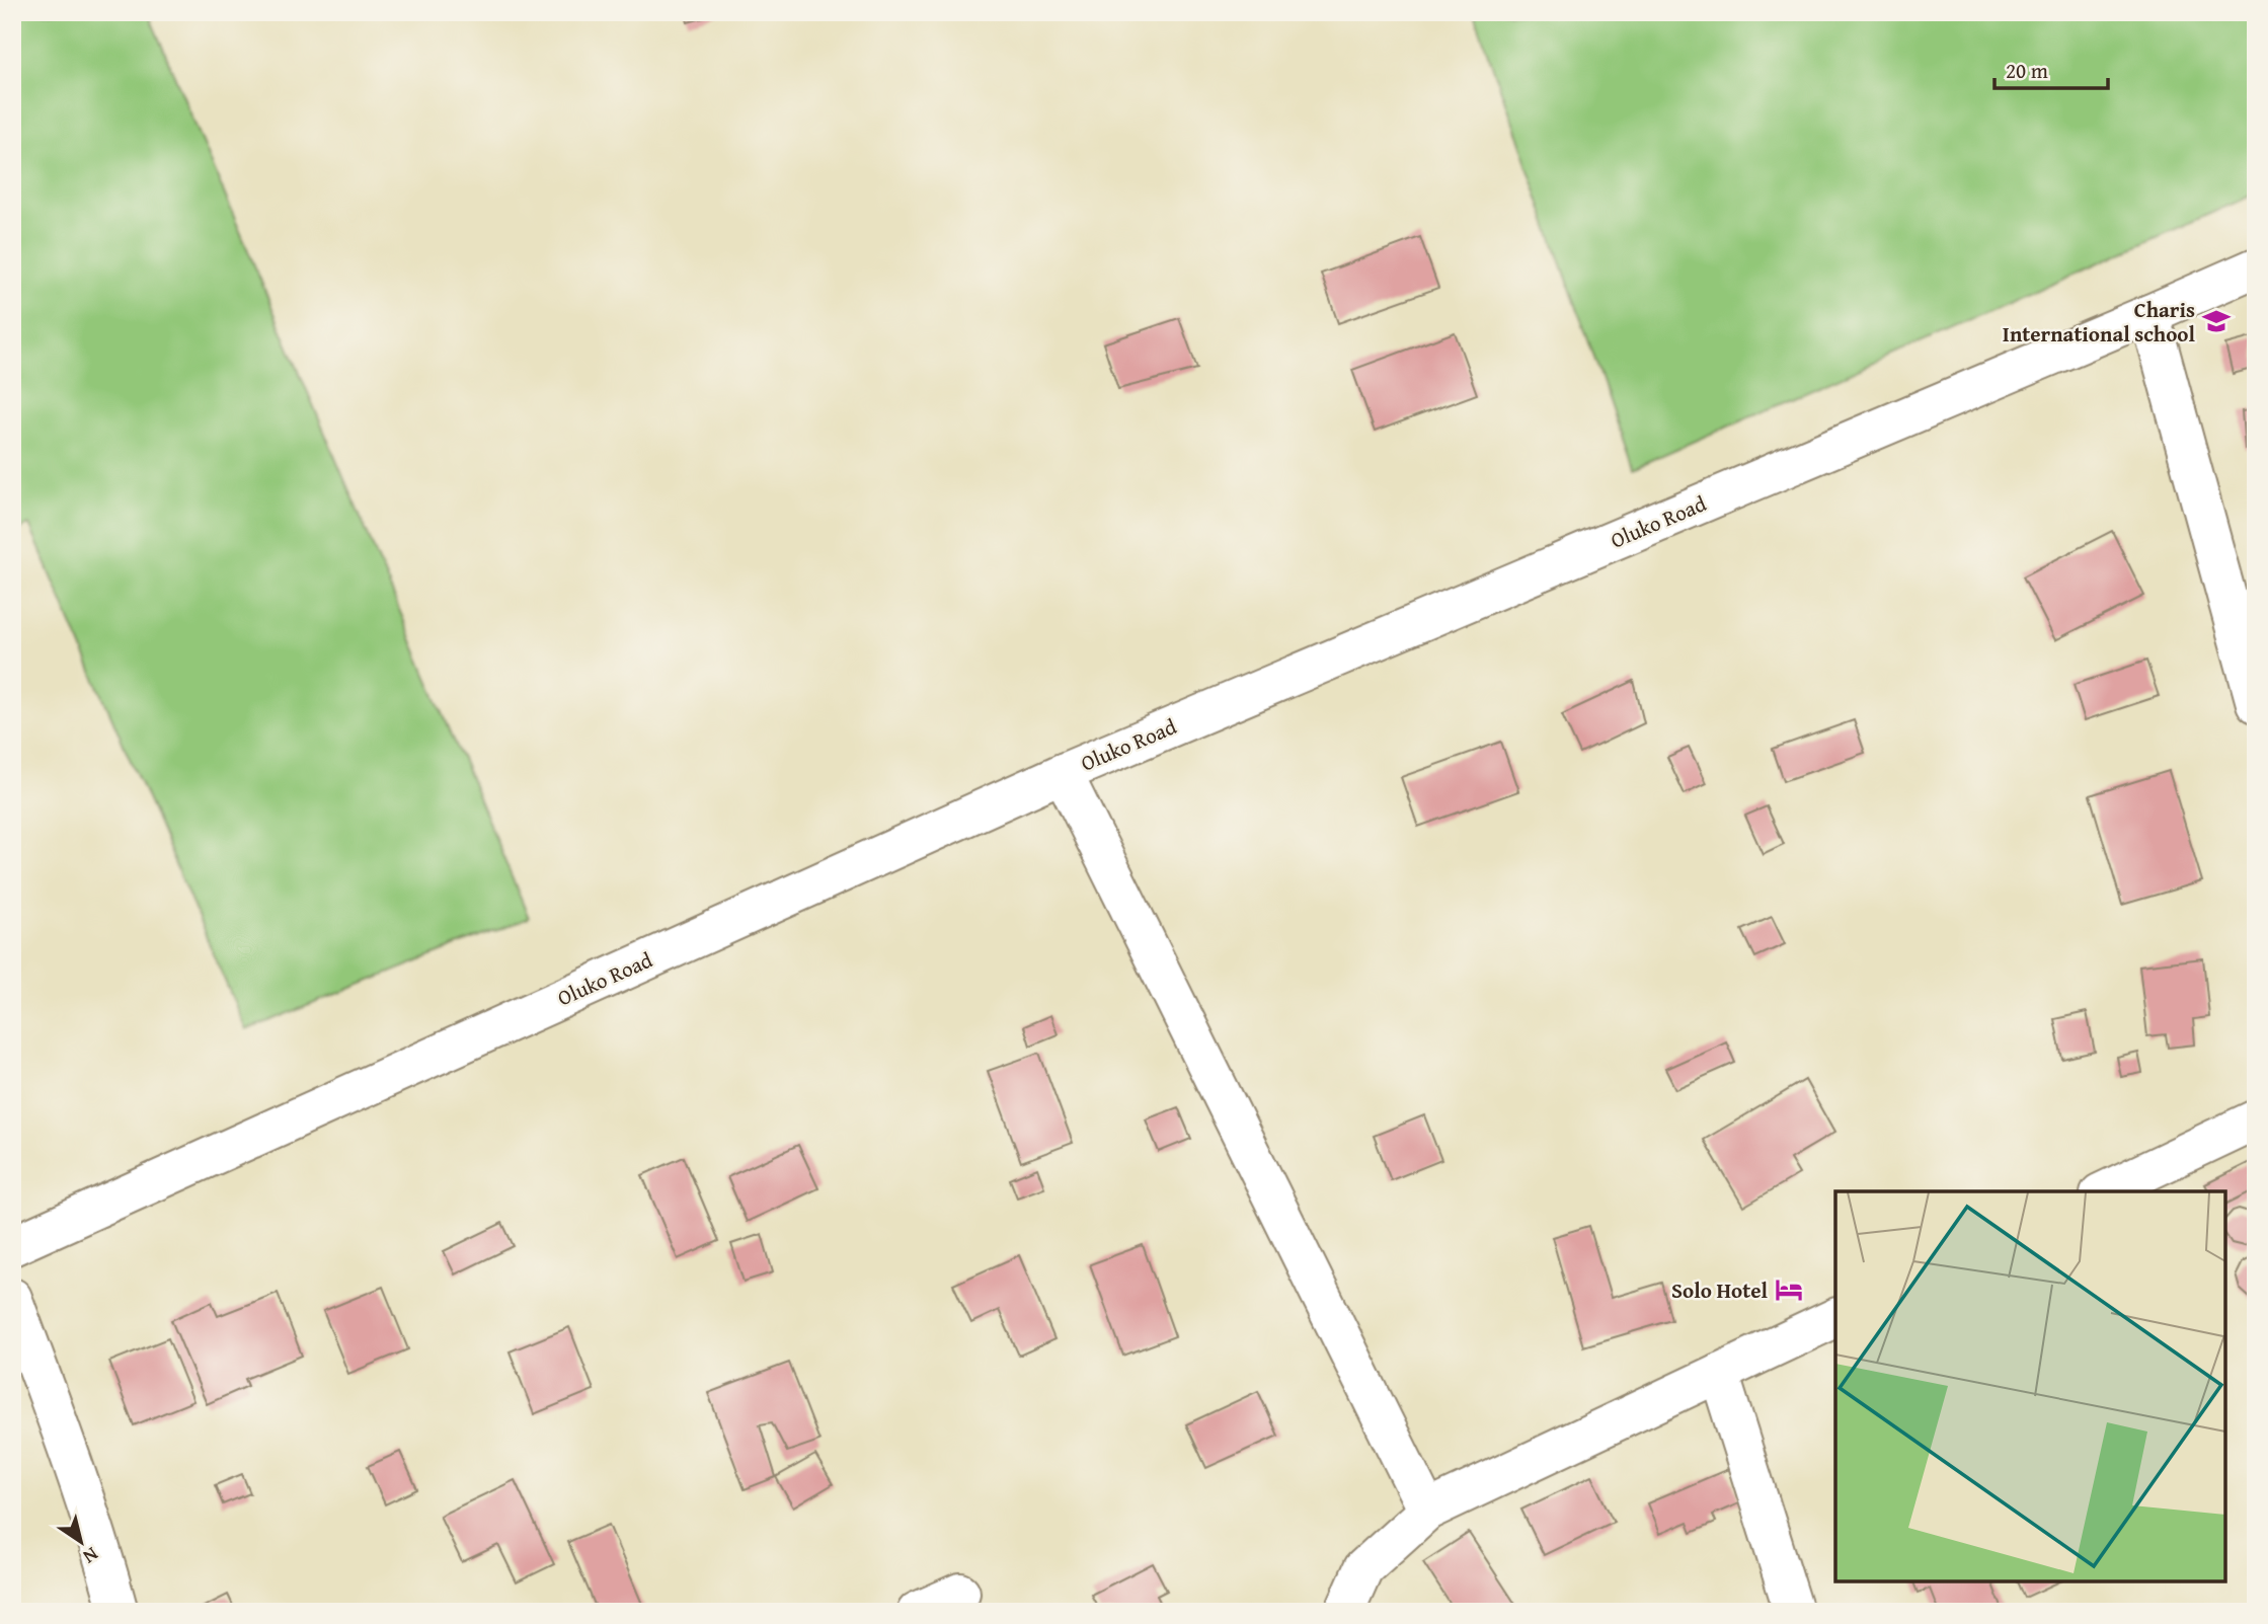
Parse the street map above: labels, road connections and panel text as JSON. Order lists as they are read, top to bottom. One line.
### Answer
{"streets":{"street":["Oluko Road"]},"places":{"school or university":["Charis International school"],"hotel":["Solo Hotel"]},"scale_bar":"20 m","north":"bottom right"}
